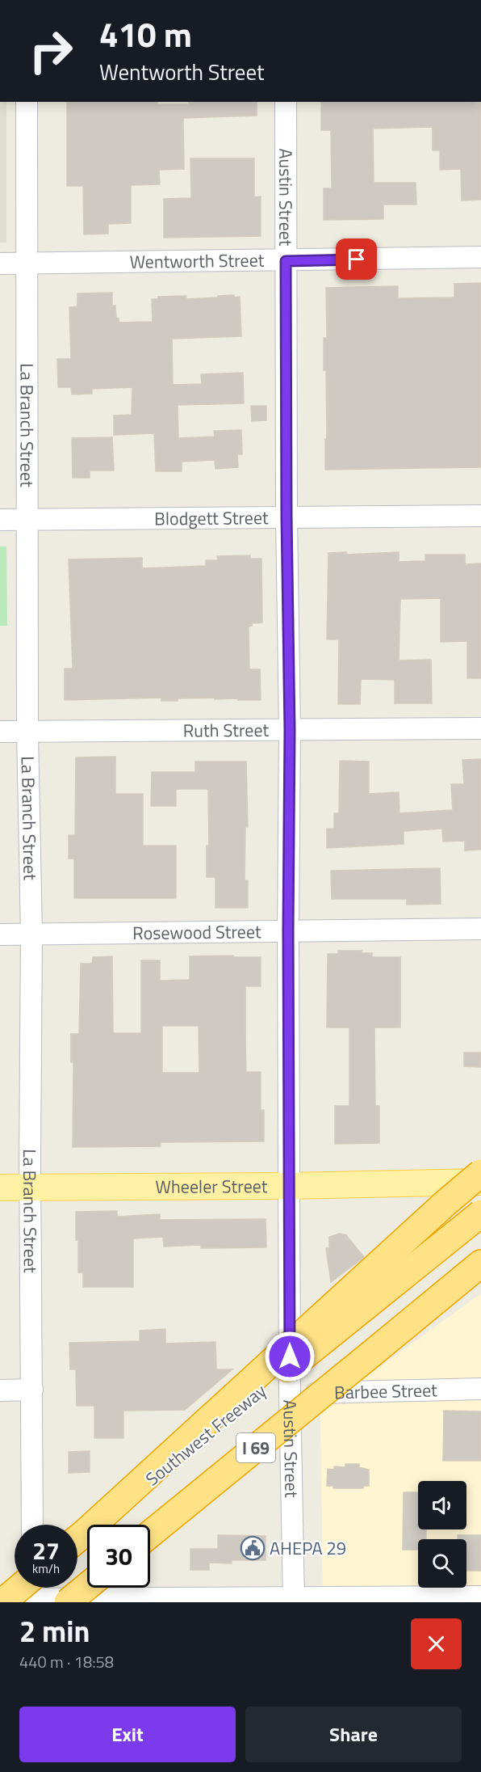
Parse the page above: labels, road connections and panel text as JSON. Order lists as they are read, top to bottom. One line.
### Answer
{"streets":{"highway":["Southwest Freeway","I 69"],"main road":["Wheeler Street"],"street":["Austin Street","Wentworth Street","La Branch Street","Blodgett Street","Ruth Street","Rosewood Street","Barbee Street"]},"crossings":[["Austin Street","Wentworth Street"],["Austin Street","Blodgett Street"],["Austin Street","Ruth Street"],["Austin Street","Rosewood Street"],["Austin Street","Wheeler Street"],["Austin Street","Barbee Street"],["Wentworth Street","La Branch Street"],["La Branch Street","Blodgett Street"],["La Branch Street","Ruth Street"],["La Branch Street","Rosewood Street"],["La Branch Street","Wheeler Street"]],"places":{"public building":["AHEPA 29"]},"page":{"turn":["410 m","Wentworth Street"],"speed":"27 km/h","limit":"30","heading":["2 min","440 m · 18:58"],"buttons":["Exit","Share"]}}
